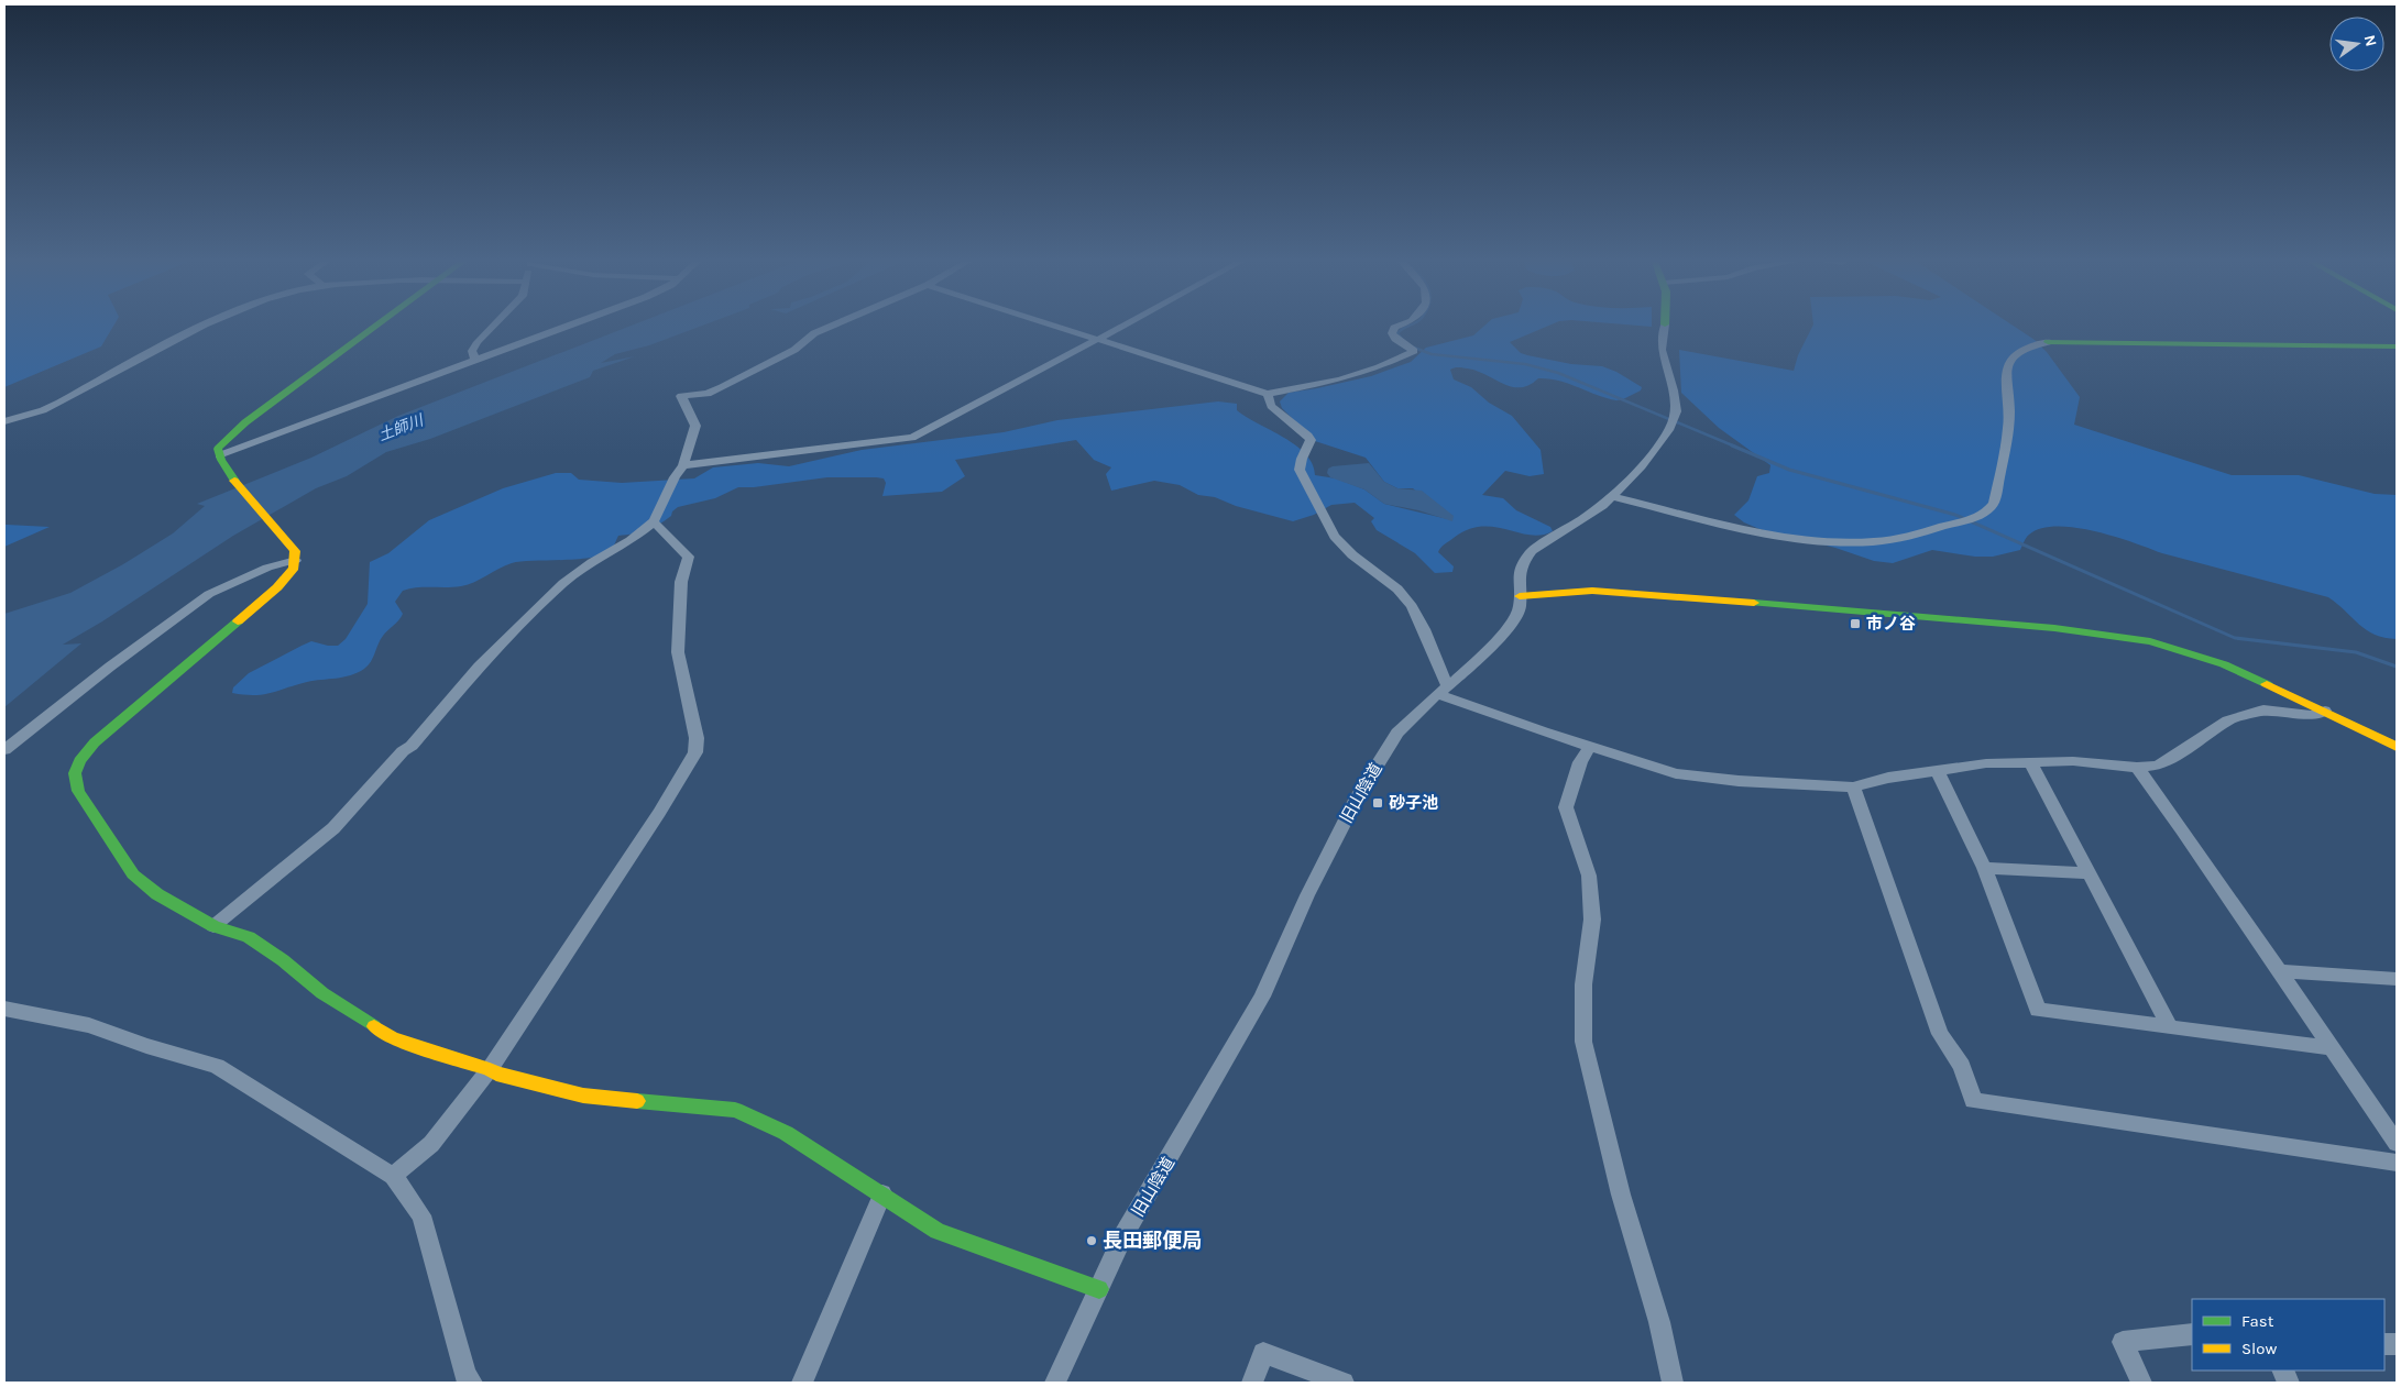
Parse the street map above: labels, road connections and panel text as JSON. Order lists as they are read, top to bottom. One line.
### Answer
{"streets":{"street":["旧山陰道"]},"water":["土師川"],"places":{"transit":["市ノ谷","砂子池"],"other":["長田郵便局"]},"legend":["Fast","Slow"],"north":"right"}
